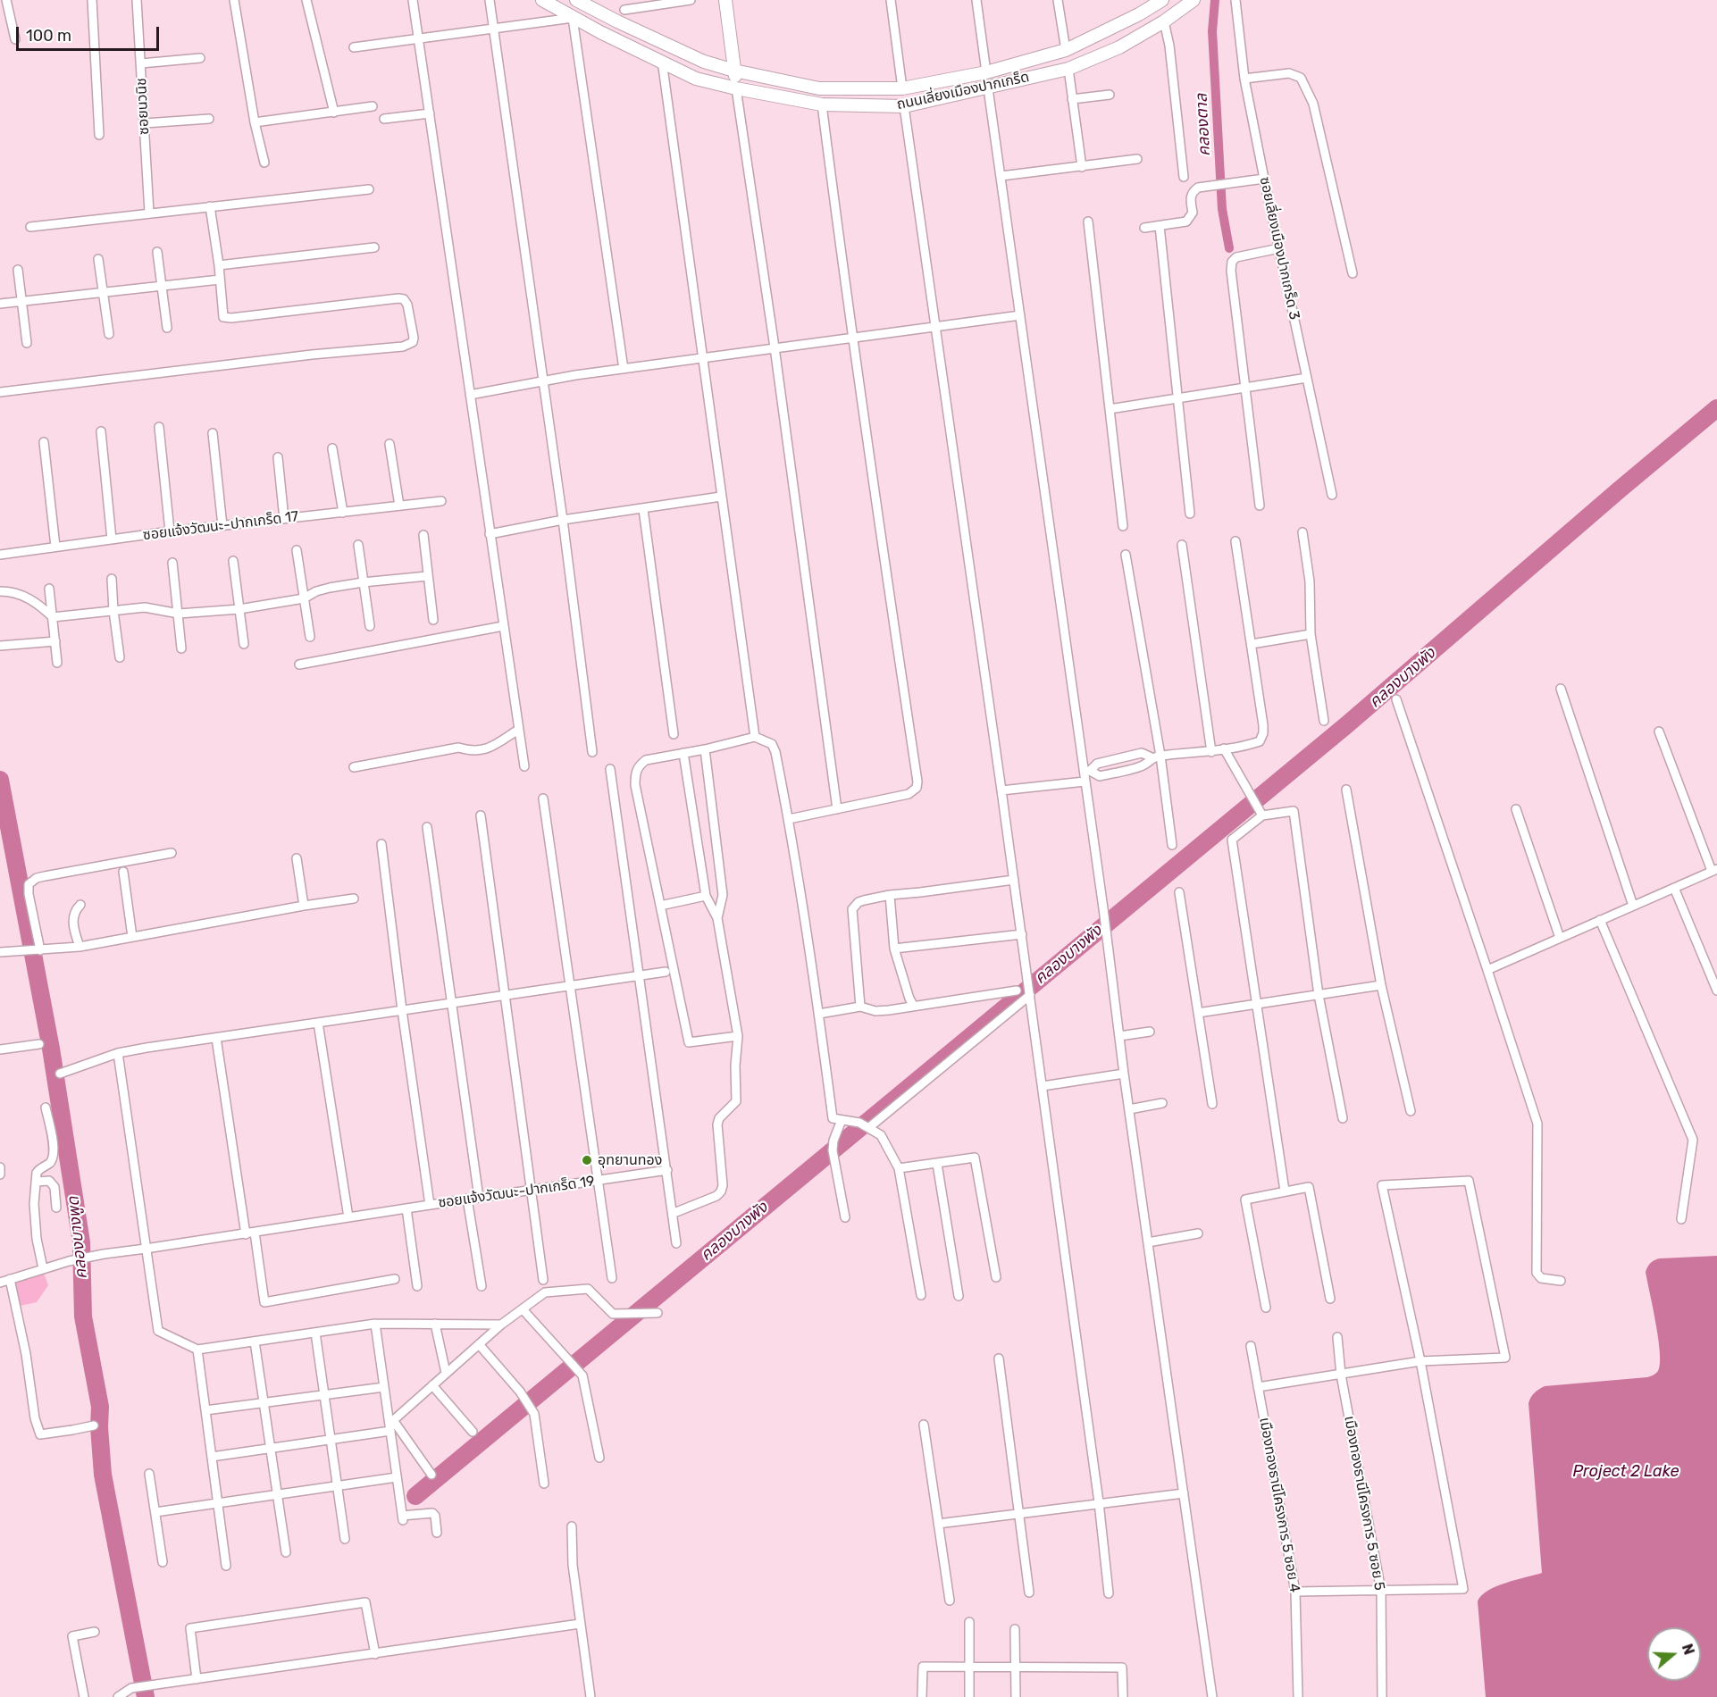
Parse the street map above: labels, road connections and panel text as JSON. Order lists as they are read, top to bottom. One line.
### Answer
{"streets":{"main road":["ถนนเลี่ยงเมืองปากเกร็ด"],"street":["ซอยนวนิช","ซอยเลี่ยงเมืองปากเกร็ด 3","ซอยแจ้งวัฒนะ-ปากเกร็ด 17","ซอยแจ้งวัฒนะ-ปากเกร็ด 19","เมืองทองธานีโครงการ 5 ซอย 5","เมืองทองธานีโครงการ 5 ซอย 4"]},"water":["คลองตาล","คลองบางพัง","คลองบางพูด","Project 2 Lake"],"places":["อุทยานทอง"],"scale_bar":"100 m","north":"right"}
